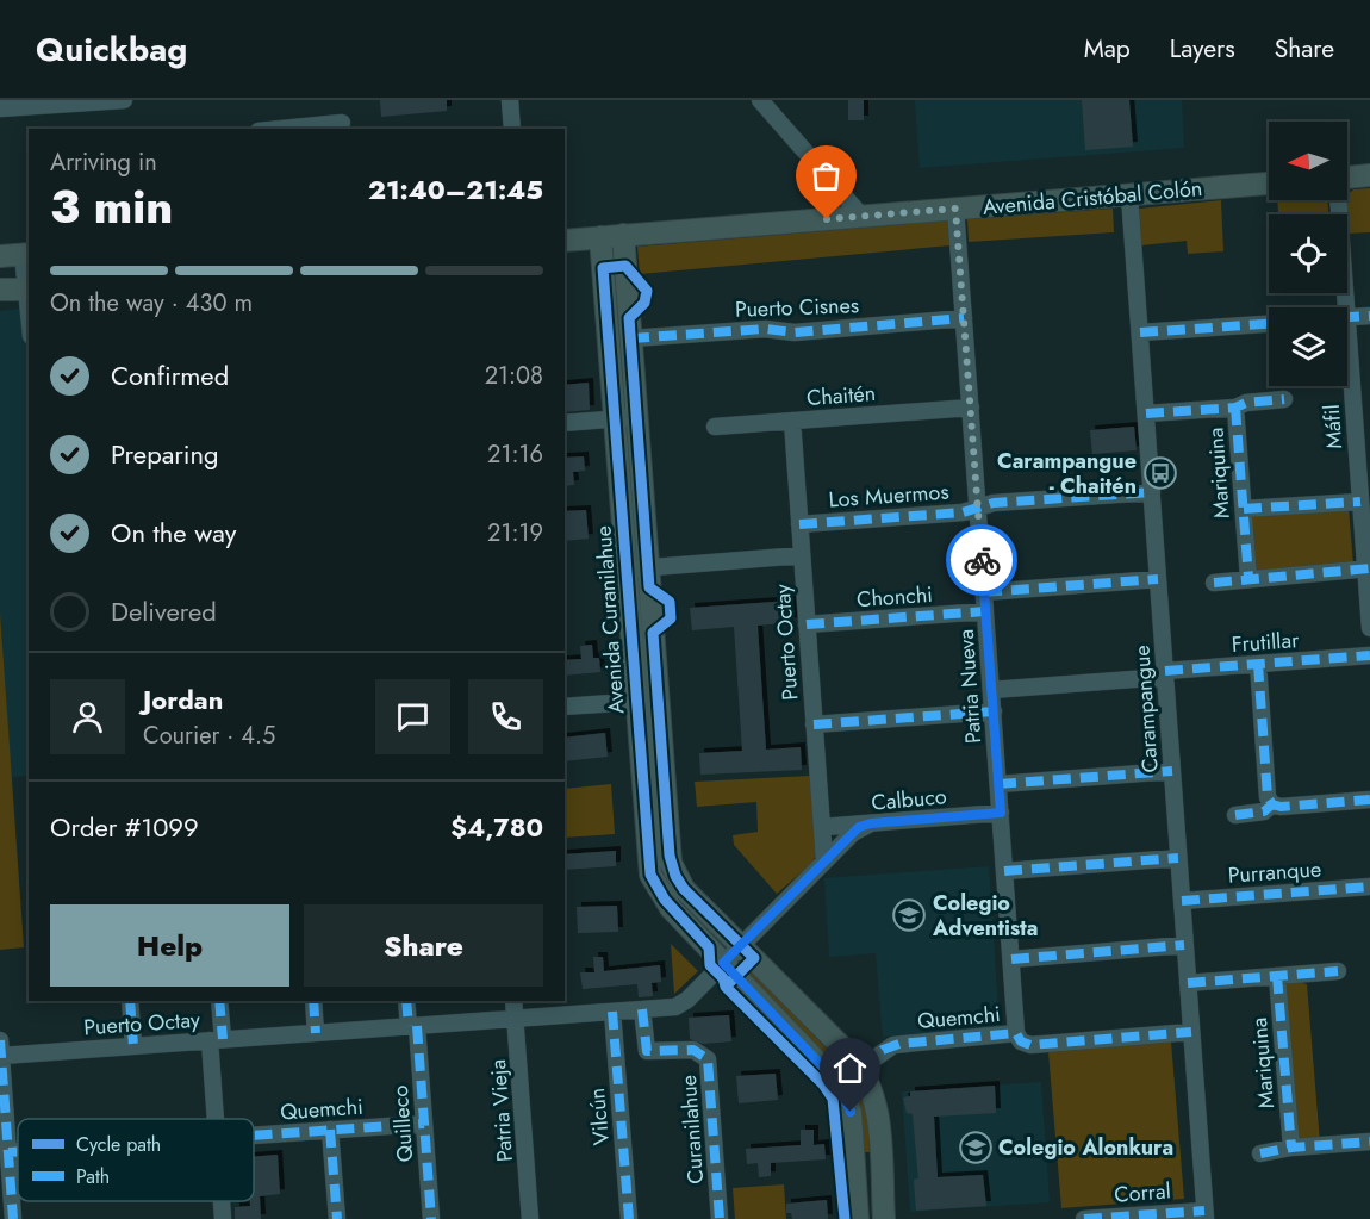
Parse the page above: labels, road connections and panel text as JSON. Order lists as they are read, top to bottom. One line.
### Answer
{"streets":{"main road":["Avenida Cristóbal Colón","Avenida Curanilahue"],"street":["Puerto Cisnes","Chaitén","Máfil","Mariquina","Los Muermos","Chonchi","Puerto Octay","Frutillar","Patria Nueva","Carampangue","Calbuco","Purranque","Quemchi","Patria Vieja","Vilcún","Quilleco","Curanilahue","Corral"]},"crossings":[["Avenida Cristóbal Colón","Avenida Curanilahue"],["Avenida Cristóbal Colón","Patria Nueva"],["Avenida Cristóbal Colón","Carampangue"],["Puerto Cisnes","Avenida Curanilahue"],["Puerto Cisnes","Patria Nueva"],["Chaitén","Puerto Octay"],["Chaitén","Patria Nueva"],["Los Muermos","Puerto Octay"],["Los Muermos","Patria Nueva"],["Los Muermos","Carampangue"],["Chonchi","Puerto Octay"],["Chonchi","Patria Nueva"],["Avenida Curanilahue","Puerto Octay"],["Avenida Curanilahue","Quemchi"],["Puerto Octay","Calbuco"],["Puerto Octay","Patria Vieja"],["Puerto Octay","Vilcún"],["Puerto Octay","Quilleco"],["Puerto Octay","Curanilahue"],["Frutillar","Patria Nueva"],["Frutillar","Carampangue"],["Patria Nueva","Calbuco"],["Patria Nueva","Quemchi"],["Carampangue","Purranque"],["Carampangue","Quemchi"],["Carampangue","Corral"],["Quemchi","Quilleco"]],"places":{"bus stop":["Carampangue - Chaitén"],"school or university":["Colegio Adventista","Colegio Alonkura"]},"legend":["Cycle path","Path"],"north":"left","page":{"header":"Quickbag","nav":["Map","Layers","Share"],"heading":["3 min","Arriving in","21:40–21:45"],"panel":["Jordan","Courier · 4.5","Order #1099","$4,780"],"bar":"On the way · 430 m","list":[["Confirmed","21:08"],["Preparing","21:16"],["On the way","21:19"],"Delivered"],"buttons":["Help","Share"]}}
